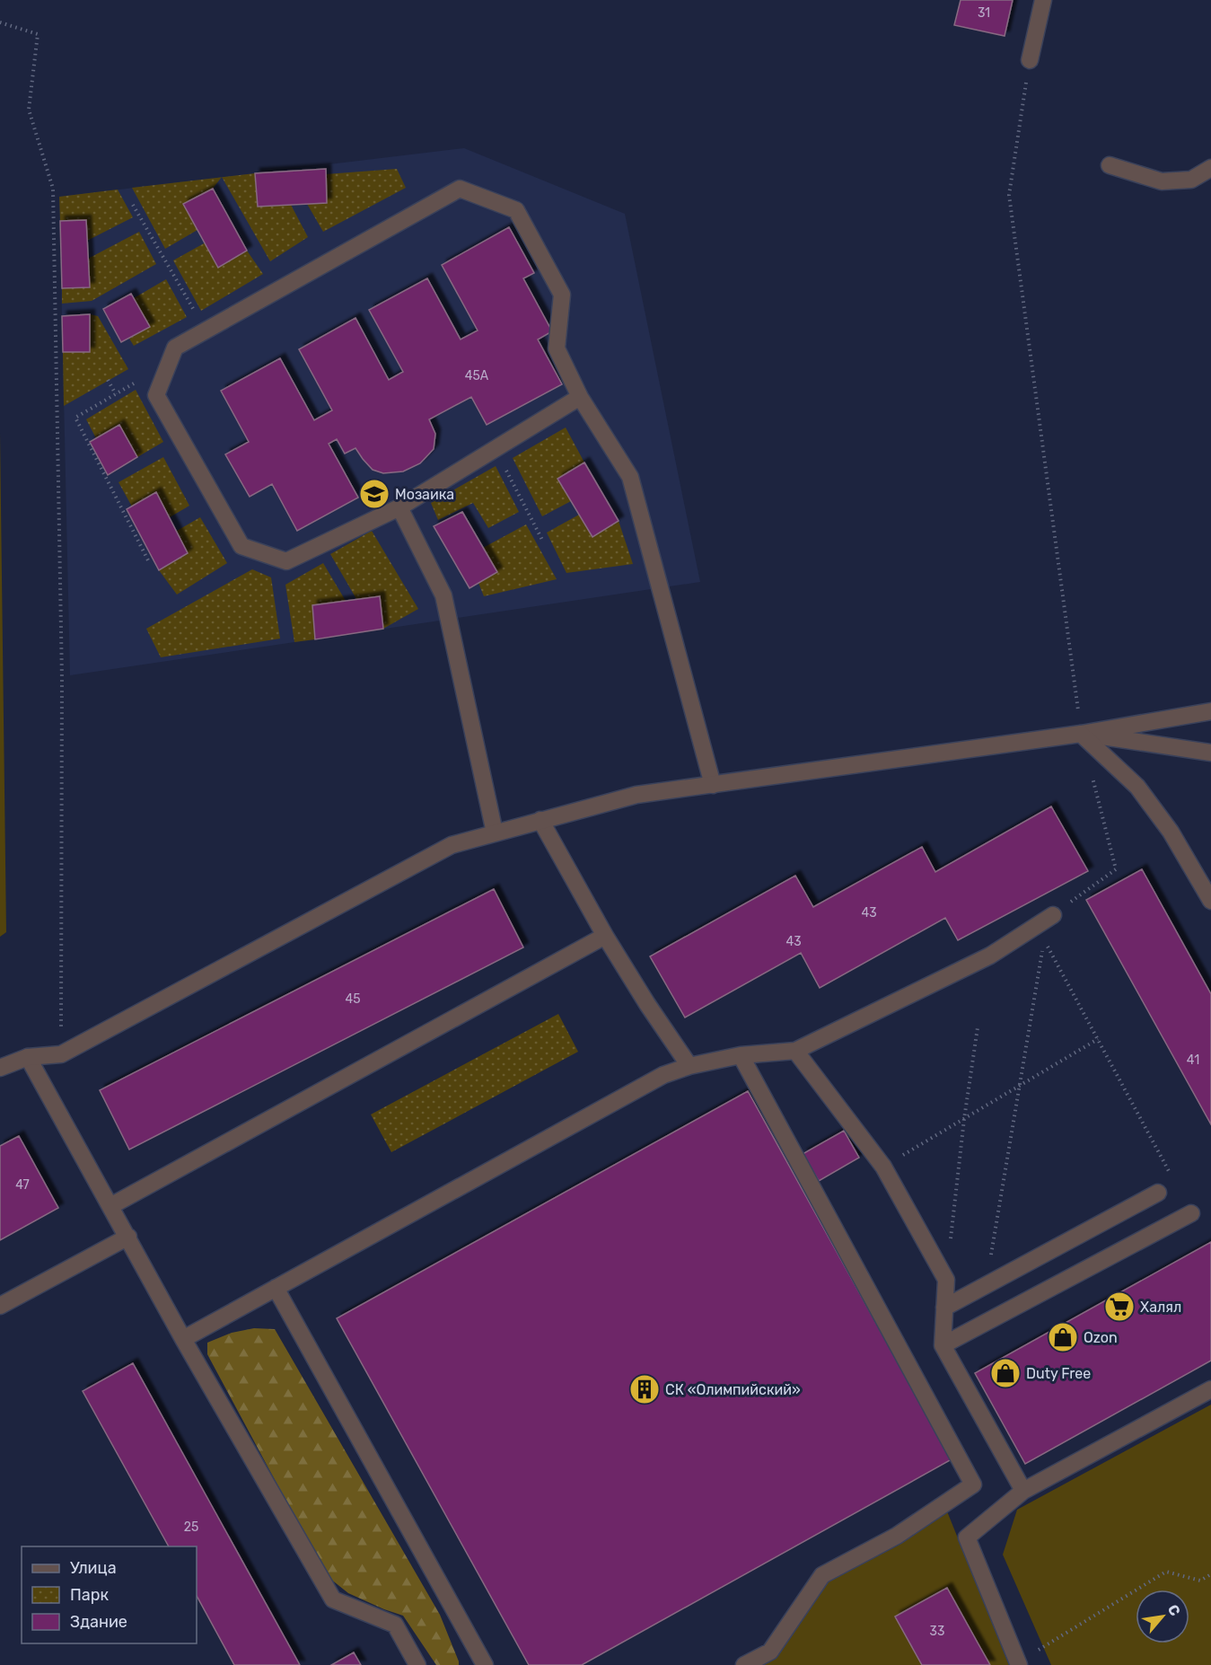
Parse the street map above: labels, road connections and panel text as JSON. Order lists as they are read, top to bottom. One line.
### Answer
{"places":{"school or university":["Мозаика"],"supermarket":["Халял"],"shop":["Ozon","Duty Free"],"building":["СК «Олимпийский»"]},"house_numbers":["31","45А","43","43","45","41","47","25","33"],"legend":["Улица","Парк","Здание"],"north":"top right"}
